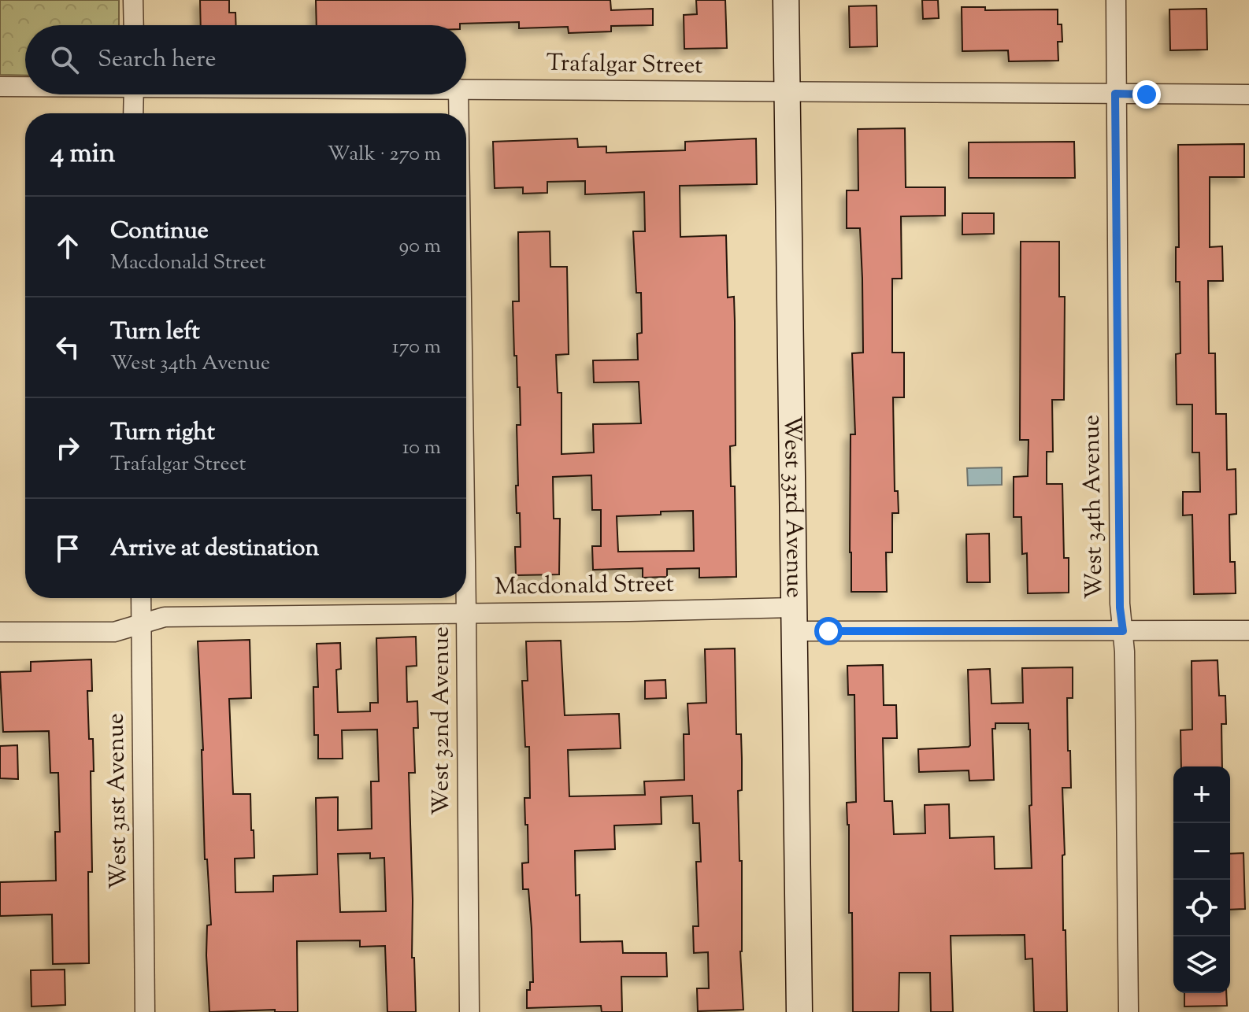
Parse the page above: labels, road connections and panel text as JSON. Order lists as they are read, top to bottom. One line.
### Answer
{"streets":{"street":["Trafalgar Street","West 33rd Avenue","West 34th Avenue","Macdonald Street","West 32nd Avenue","West 31st Avenue"]},"crossings":[["Trafalgar Street","West 33rd Avenue"],["Trafalgar Street","West 34th Avenue"],["West 33rd Avenue","Macdonald Street"],["West 34th Avenue","Macdonald Street"],["Macdonald Street","West 32nd Avenue"],["Macdonald Street","West 31st Avenue"]],"page":{"search":"Search here","heading":["4 min","Walk · 270 m"],"list":[["Continue","Macdonald Street","90 m"],["Turn left","West 34th Avenue","170 m"],["Turn right","Trafalgar Street","10 m"],"Arrive at destination"],"map_buttons":["+","−"]}}
